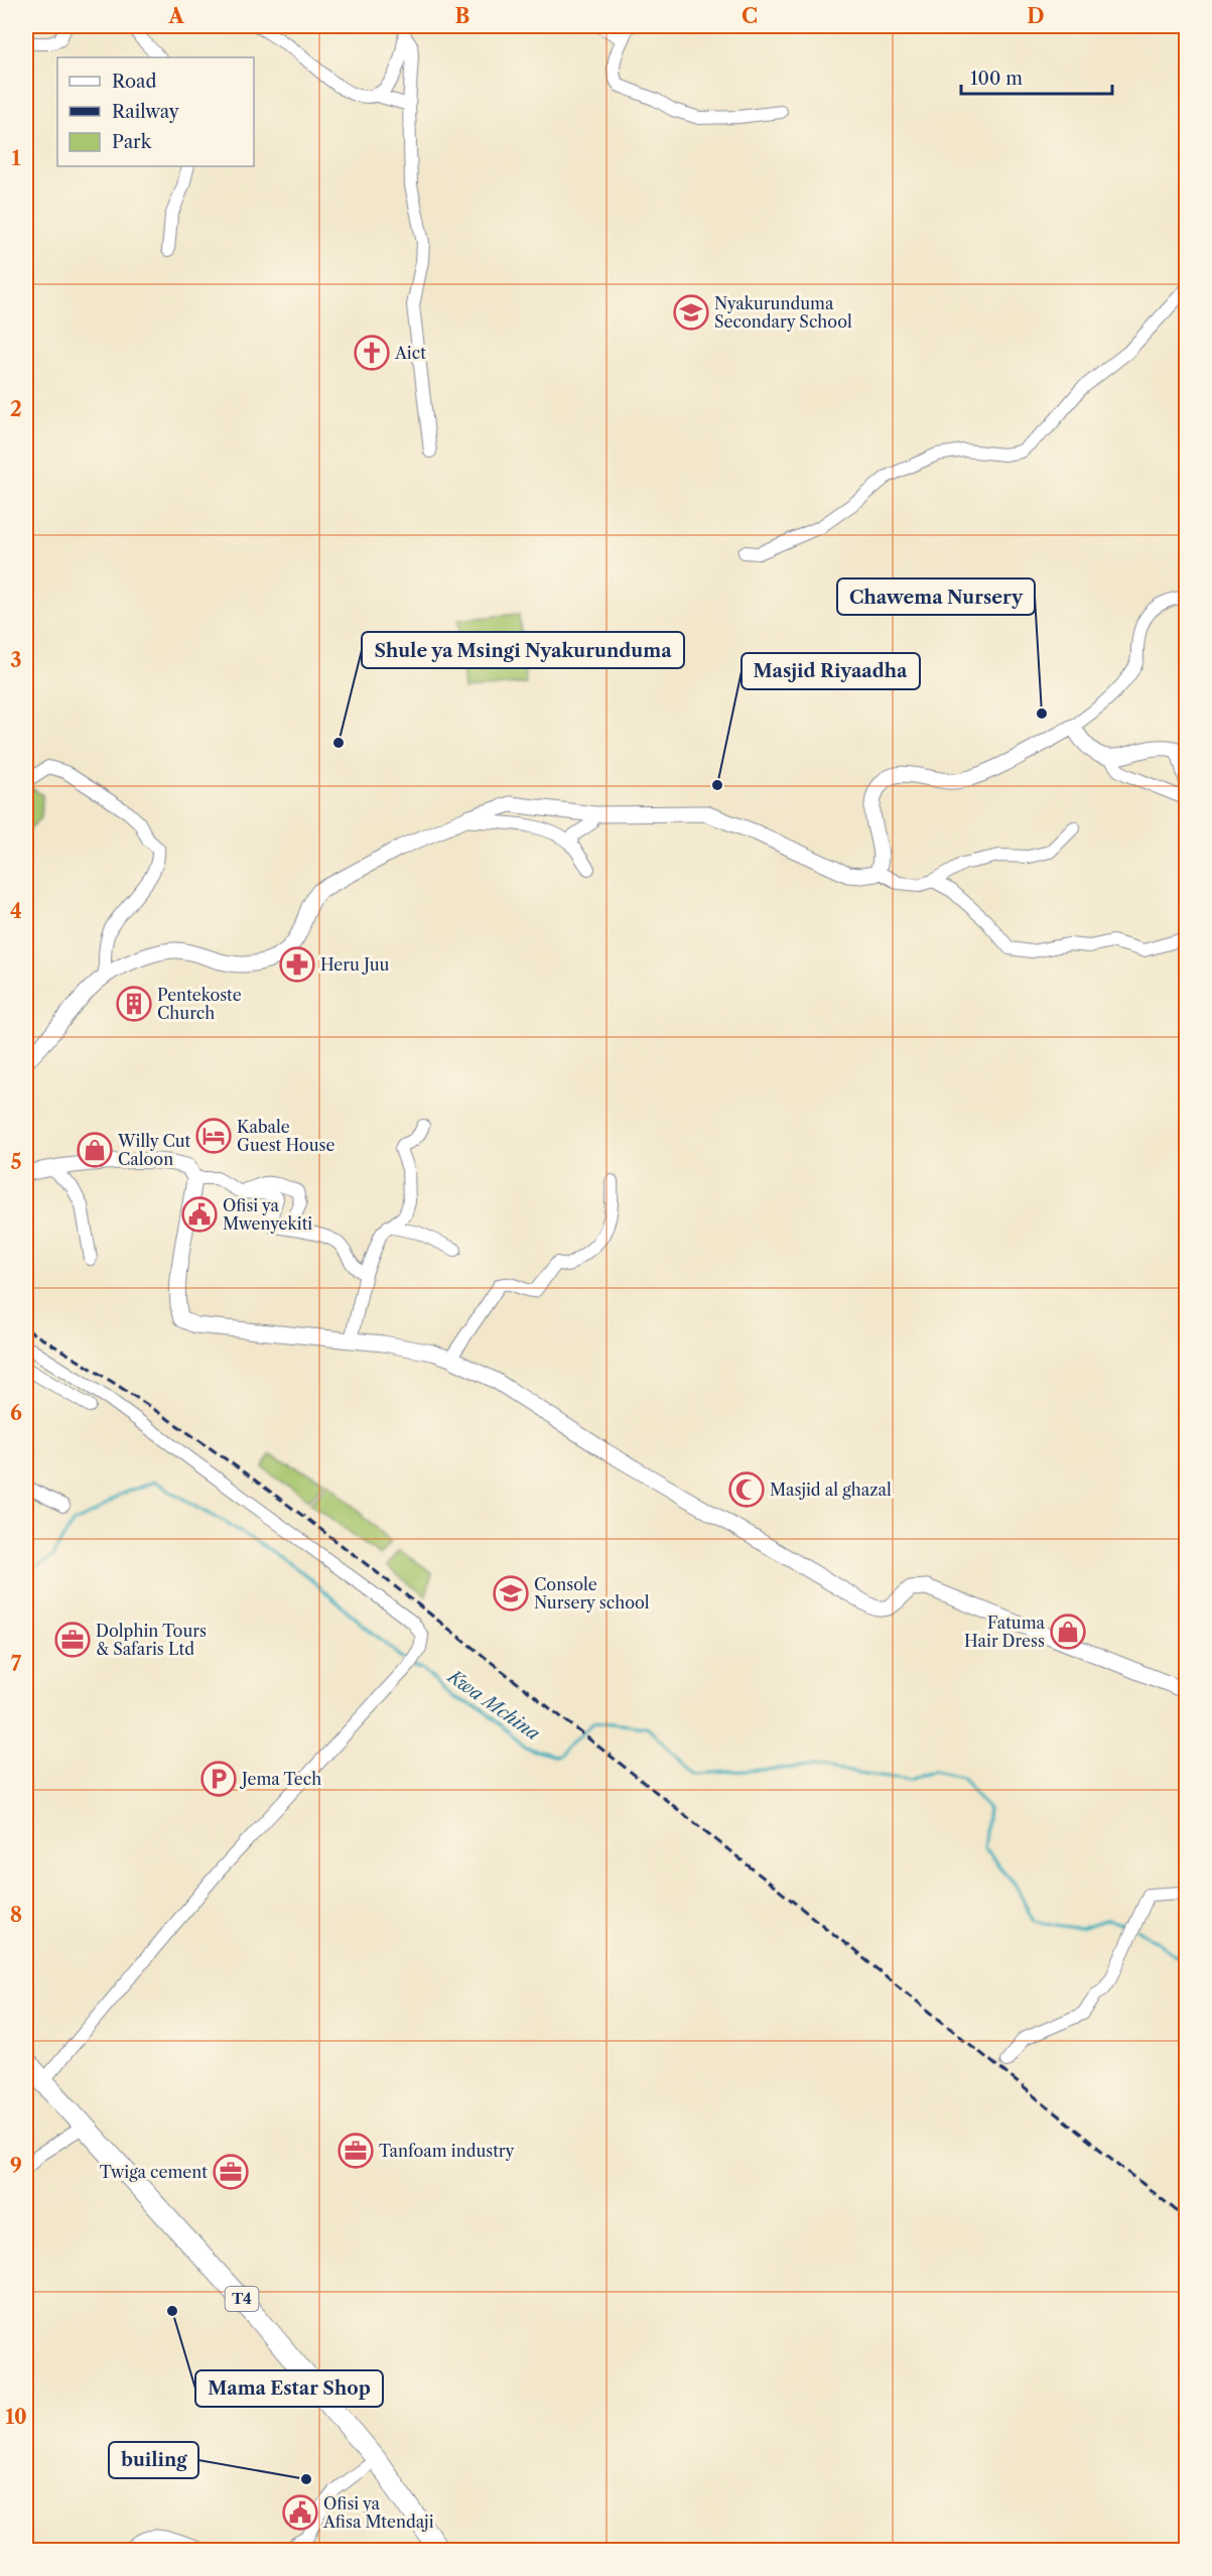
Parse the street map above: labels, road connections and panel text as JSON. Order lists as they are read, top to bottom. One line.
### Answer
{"streets":{"highway":["T4"]},"water":["Kwa Mchina"],"places":{"school or university":["Nyakurunduma Secondary School","Console Nursery school"],"church":["Aict"],"other":["Chawema Nursery","Shule ya Msingi Nyakurunduma","Masjid Riyaadha","Mama Estar Shop","builing"],"pharmacy":["Heru Juu"],"building":["Pentekoste Church"],"hotel":["Kabale Guest House"],"shop":["Willy Cut Caloon","Fatuma Hair Dress"],"public building":["Ofisi ya Mwenyekiti","Ofisi ya Afisa Mtendaji"],"mosque":["Masjid al ghazal"],"office":["Dolphin Tours & Safaris Ltd","Tanfoam industry","Twiga cement"],"parking":["Jema Tech"]},"legend":["Road","Railway","Park"],"scale_bar":"100 m","grid":{"columns":["A","B","C","D"],"rows":["1","2","3","4","5","6","7","8","9","10"]}}
